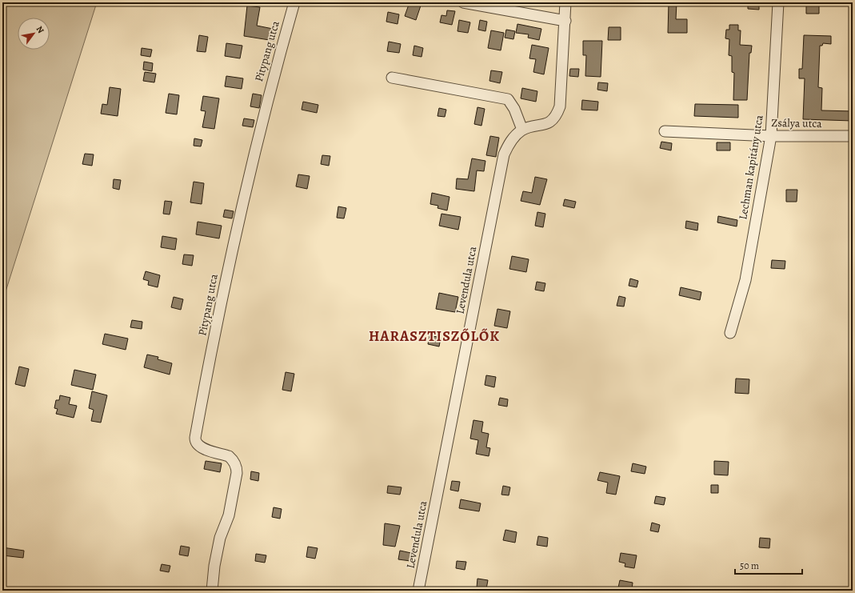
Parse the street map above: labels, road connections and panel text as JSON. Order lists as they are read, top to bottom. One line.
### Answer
{"streets":{"street":["Pitypang utca","Zsálya utca","Lechman kapitány utca","Levendula utca"]},"crossings":[["Zsálya utca","Lechman kapitány utca"]],"districts":["HARASZTISZŐLŐK"],"scale_bar":"50 m","north":"top right"}
